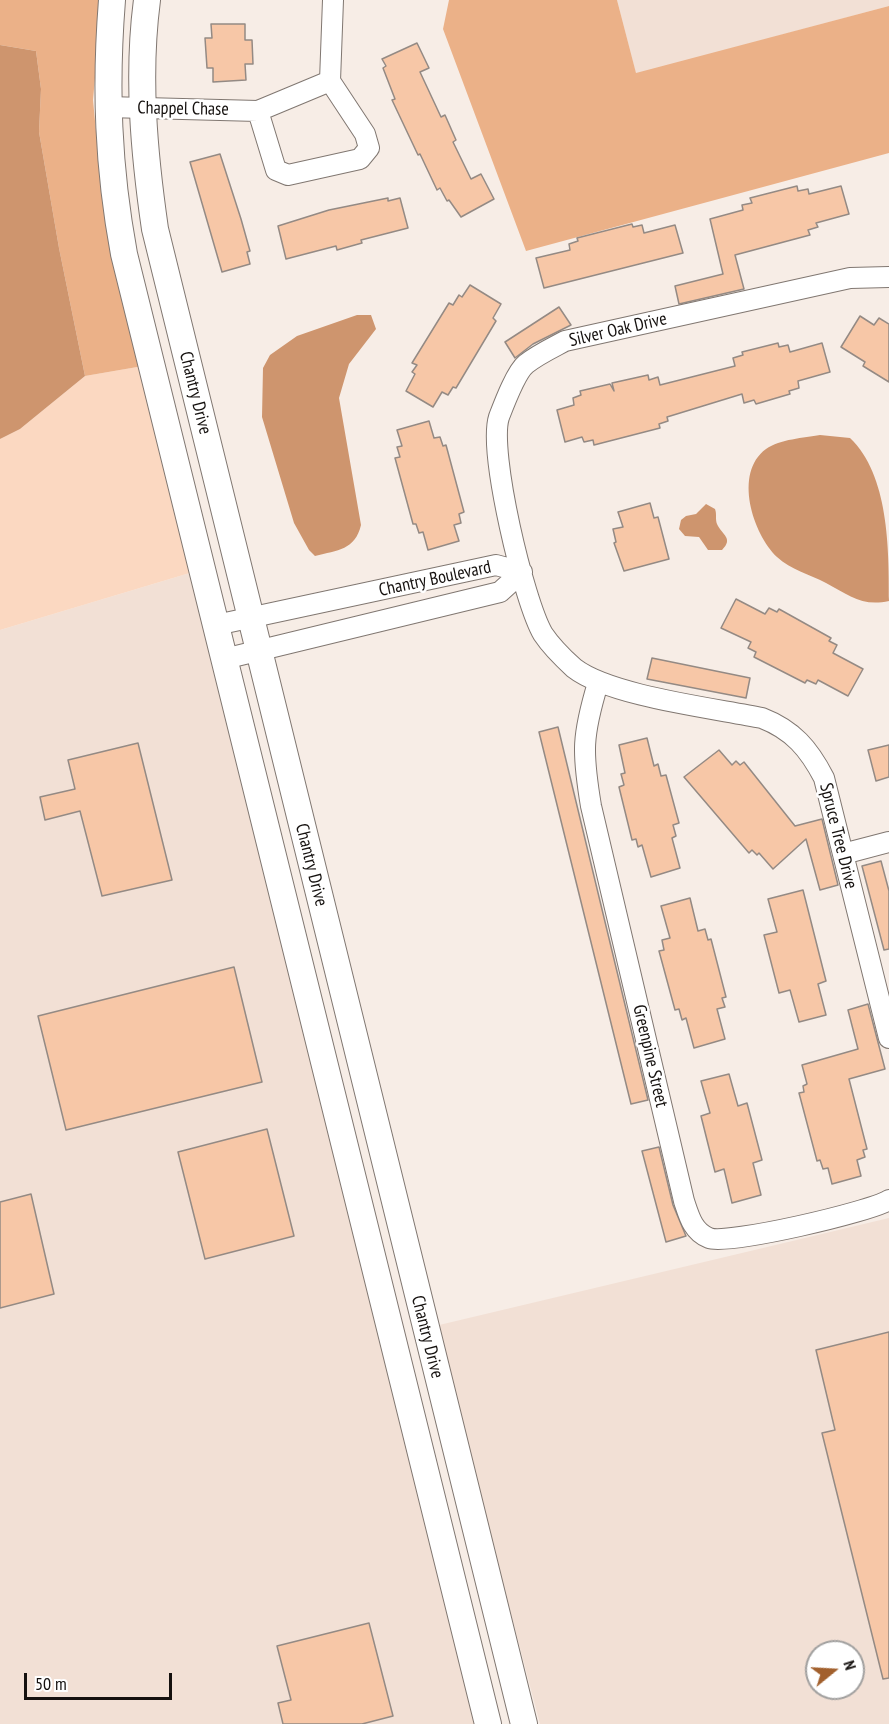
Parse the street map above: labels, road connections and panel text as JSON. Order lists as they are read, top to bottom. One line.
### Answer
{"streets":{"street":["Chappel Chase","Silver Oak Drive","Chantry Drive","Chantry Boulevard","Spruce Tree Drive","Greenpine Street"]},"crossings":[["Chappel Chase","Chantry Drive"],["Silver Oak Drive","Chantry Boulevard"],["Silver Oak Drive","Spruce Tree Drive"],["Silver Oak Drive","Greenpine Street"],["Chantry Drive","Chantry Boulevard"],["Spruce Tree Drive","Greenpine Street"]],"scale_bar":"50 m","north":"right"}
